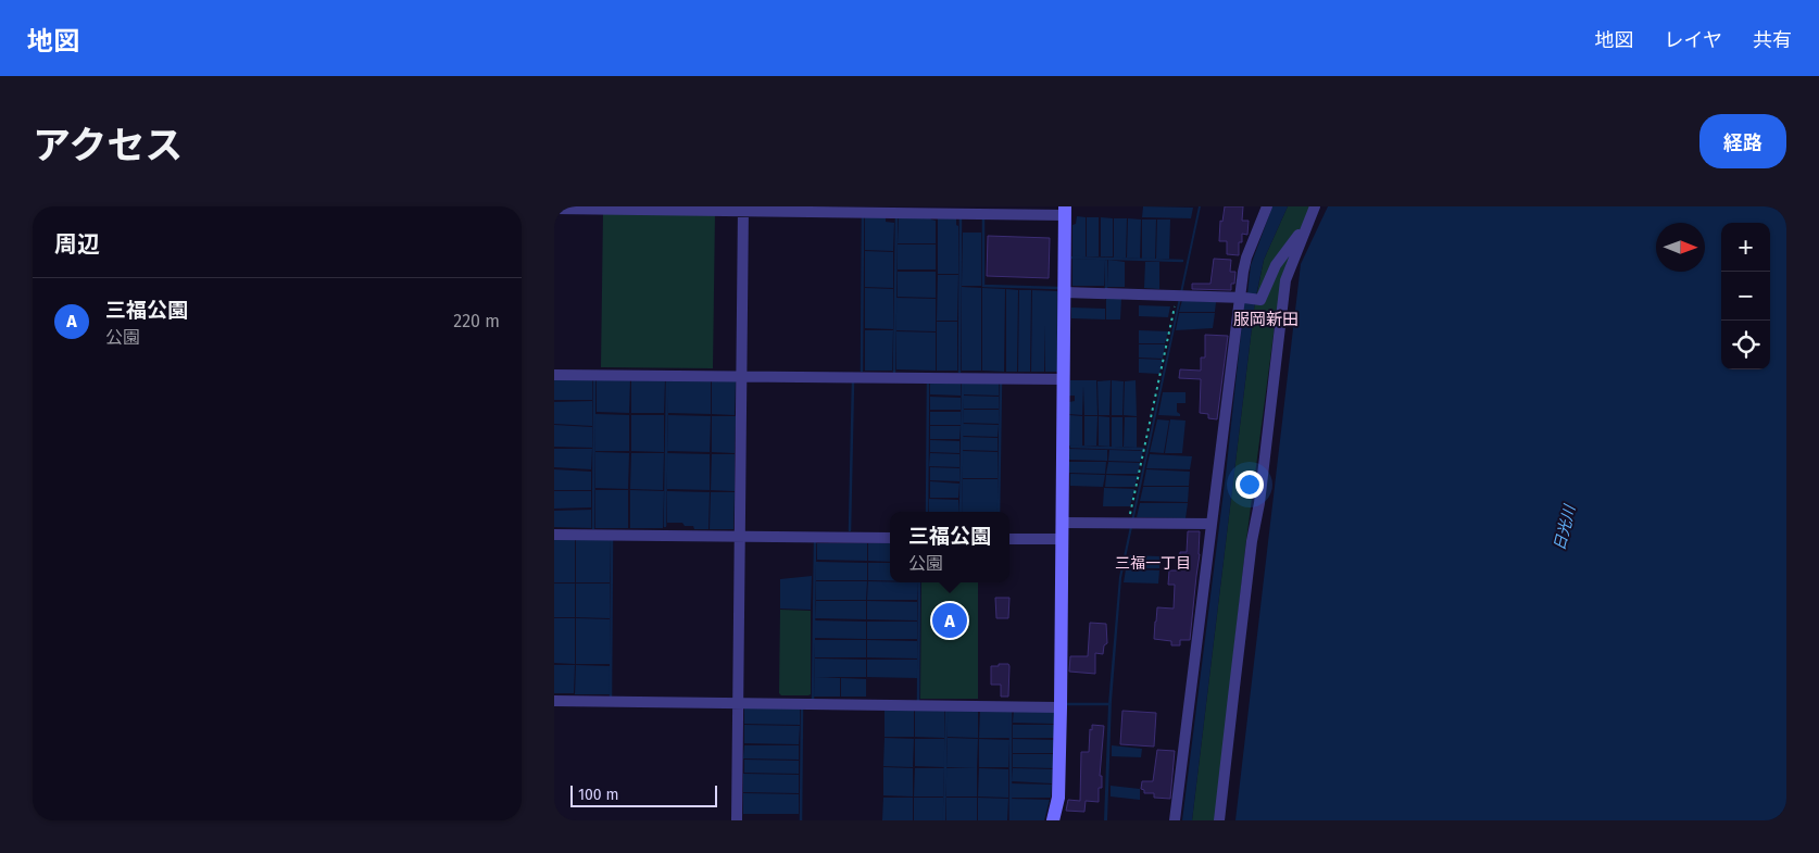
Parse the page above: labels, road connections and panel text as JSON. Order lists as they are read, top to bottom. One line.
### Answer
{"districts":["服岡新田","三福一丁目"],"water":["日光川"],"scale_bar":"100 m","north":"right","page":{"header":"地図","nav":["地図","レイヤ","共有"],"title":"アクセス","buttons":"経路","heading":"周辺","map_buttons":["+","−"],"list":[{"mark":"A","name":"三福公園","note":"公園","value":"220 m"}],"popup":["三福公園","公園"],"pins":"A","scale":"100 m"}}
